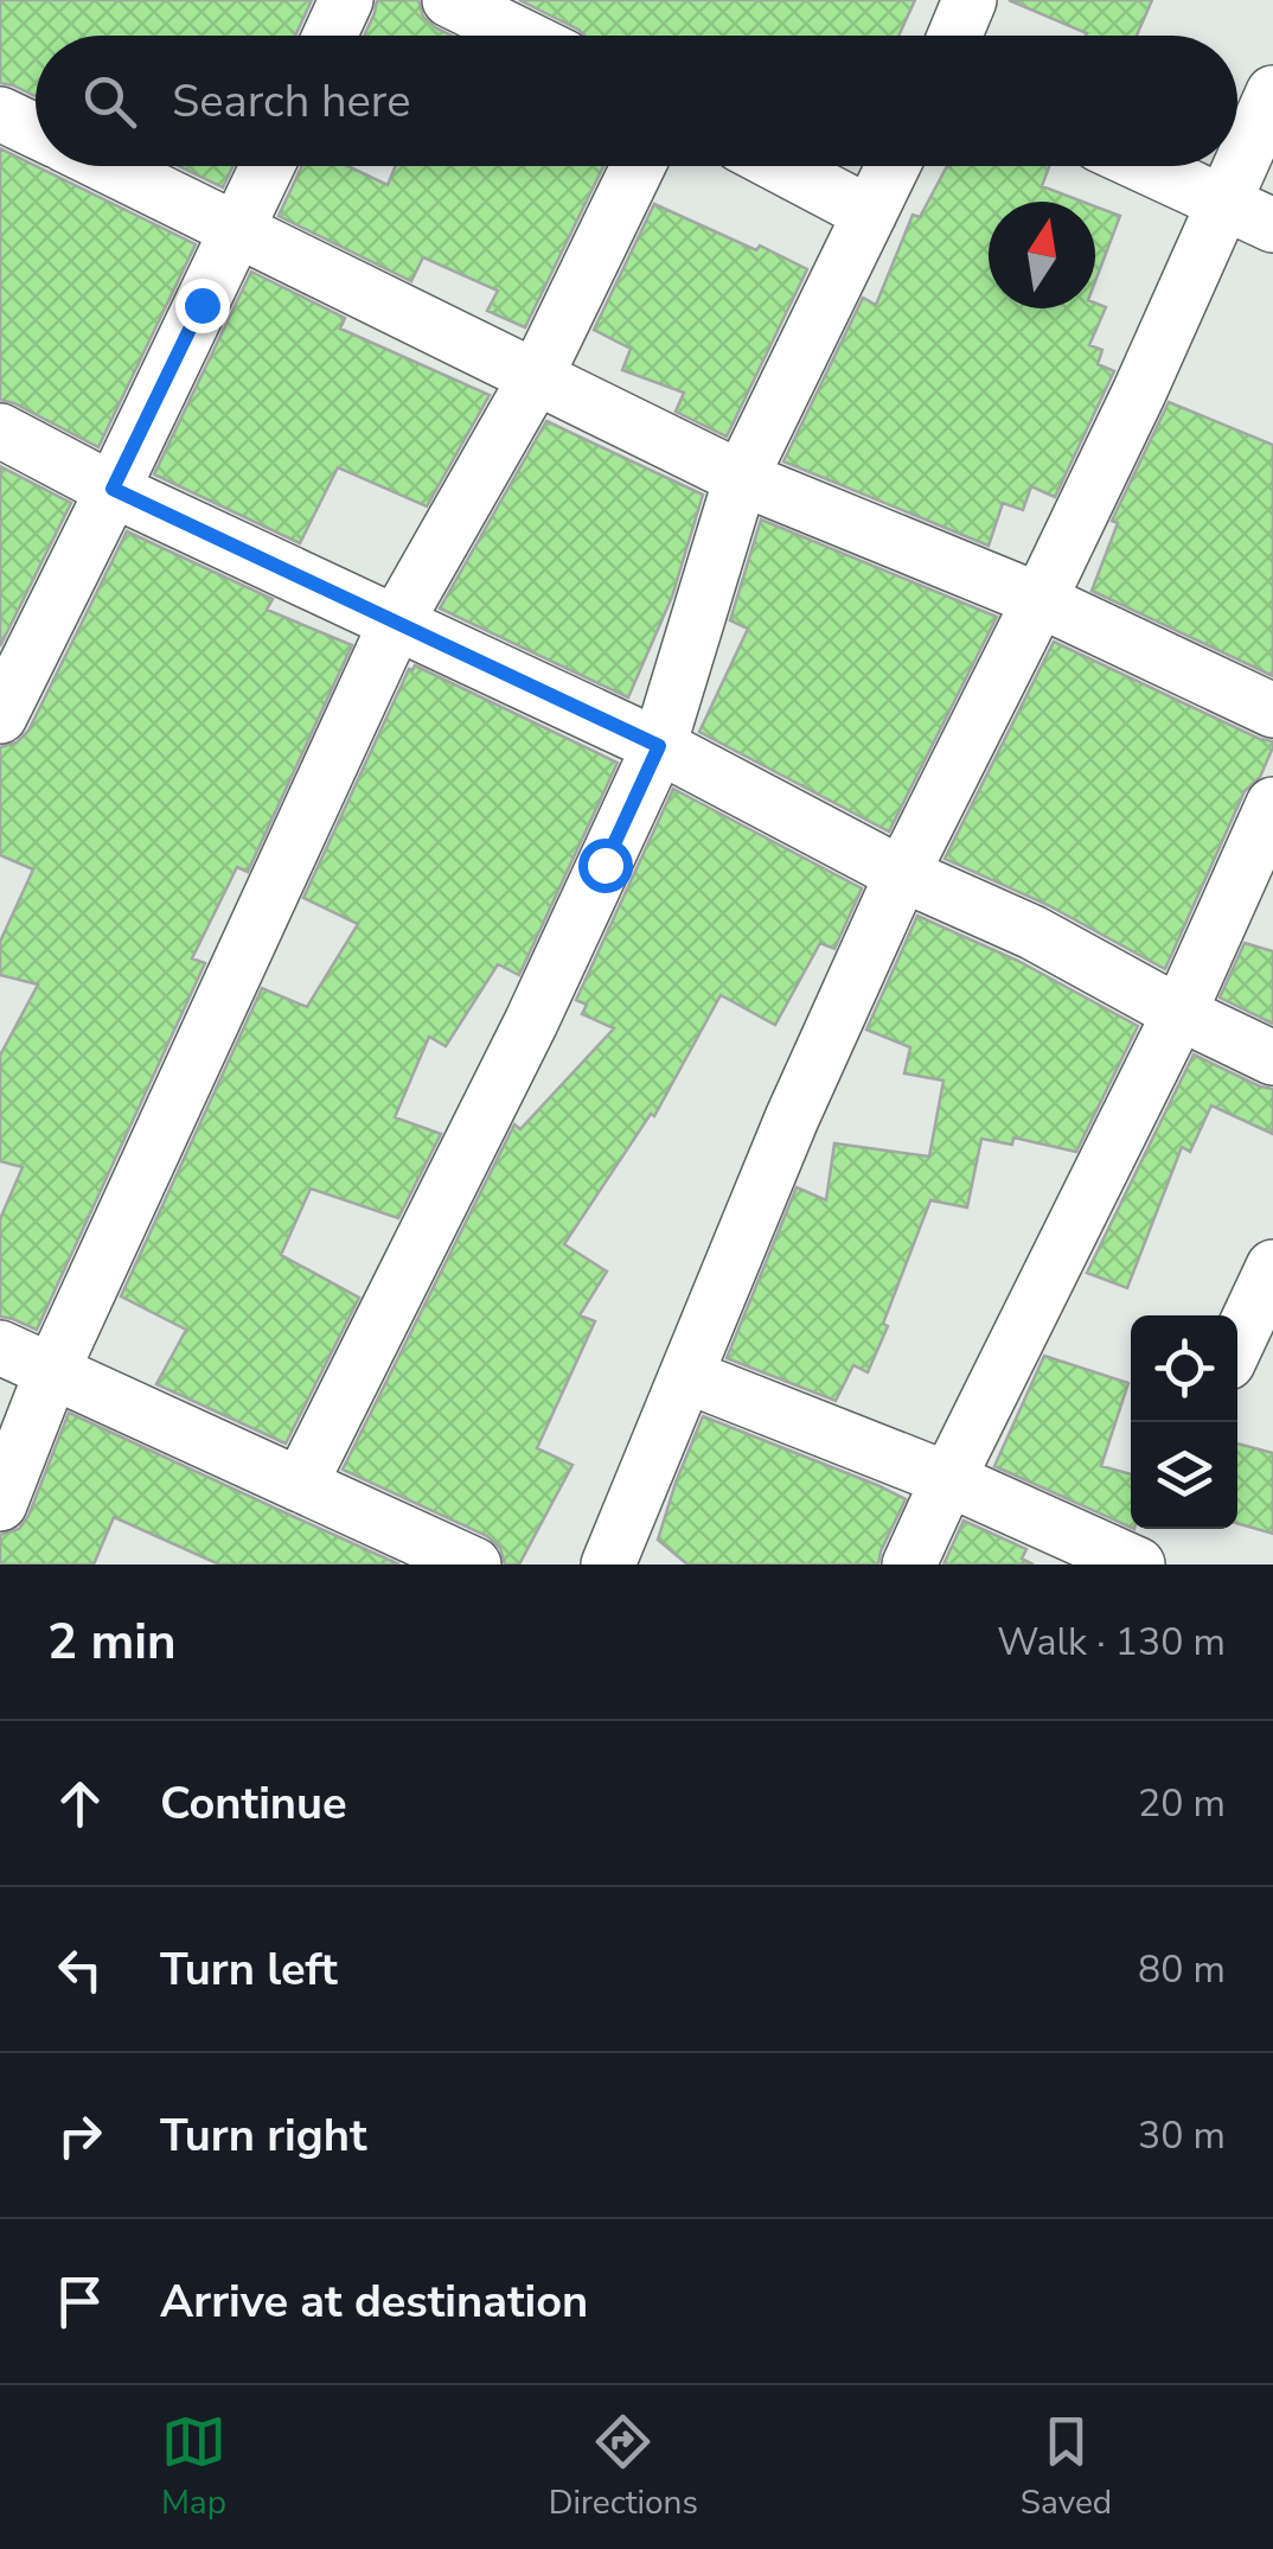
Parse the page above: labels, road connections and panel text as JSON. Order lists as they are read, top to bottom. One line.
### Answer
{"north":"top","page":{"search":"Search here","heading":["2 min","Walk · 130 m"],"list":[["Continue","20 m"],["Turn left","80 m"],["Turn right","30 m"],"Arrive at destination"],"nav":["Map","Directions","Saved"]}}
